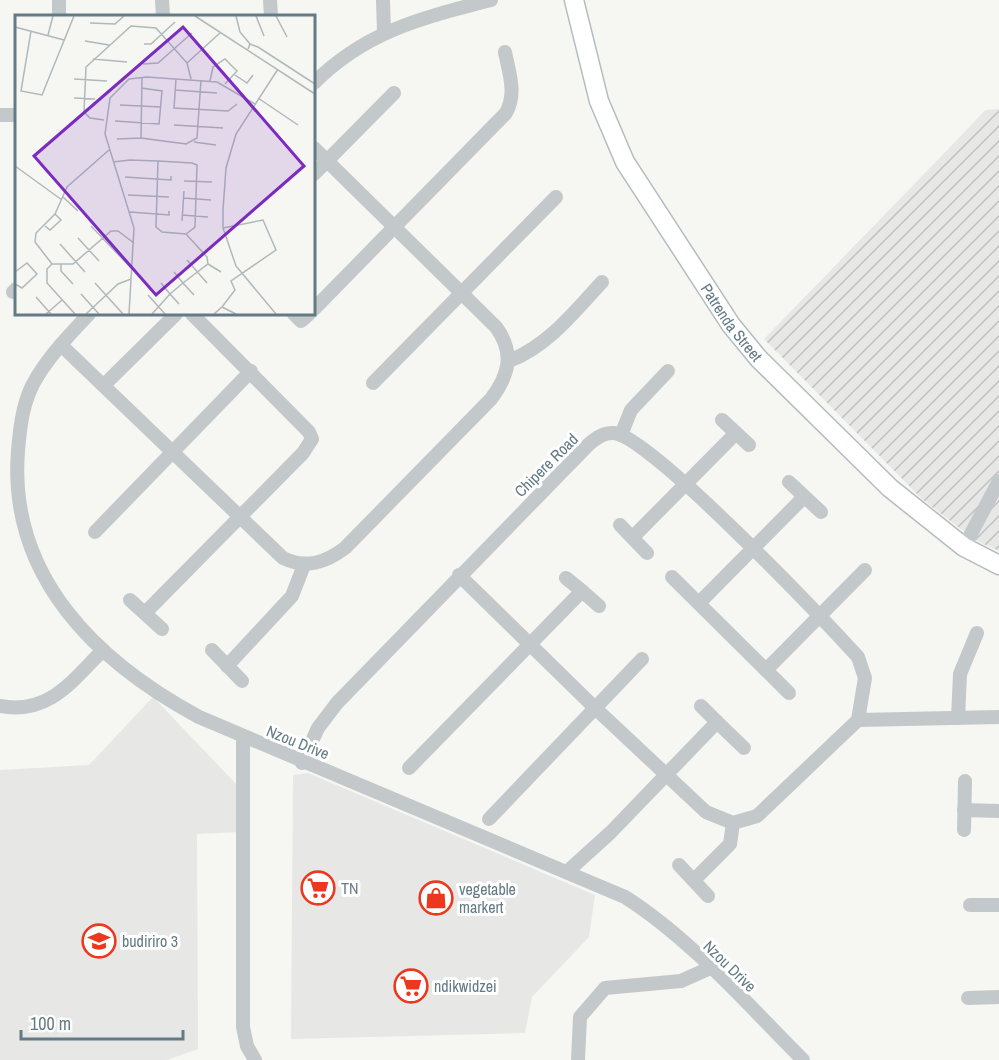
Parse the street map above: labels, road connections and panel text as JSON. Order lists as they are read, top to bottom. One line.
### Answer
{"streets":{"street":["Patrenda Street","Chipere Road","Nzou Drive"]},"crossings":[["Chipere Road","Nzou Drive"]],"places":{"supermarket":["TN","ndikwidzei"],"shop":["vegetable markert"],"school or university":["budiriro 3"]},"scale_bar":"100 m"}
